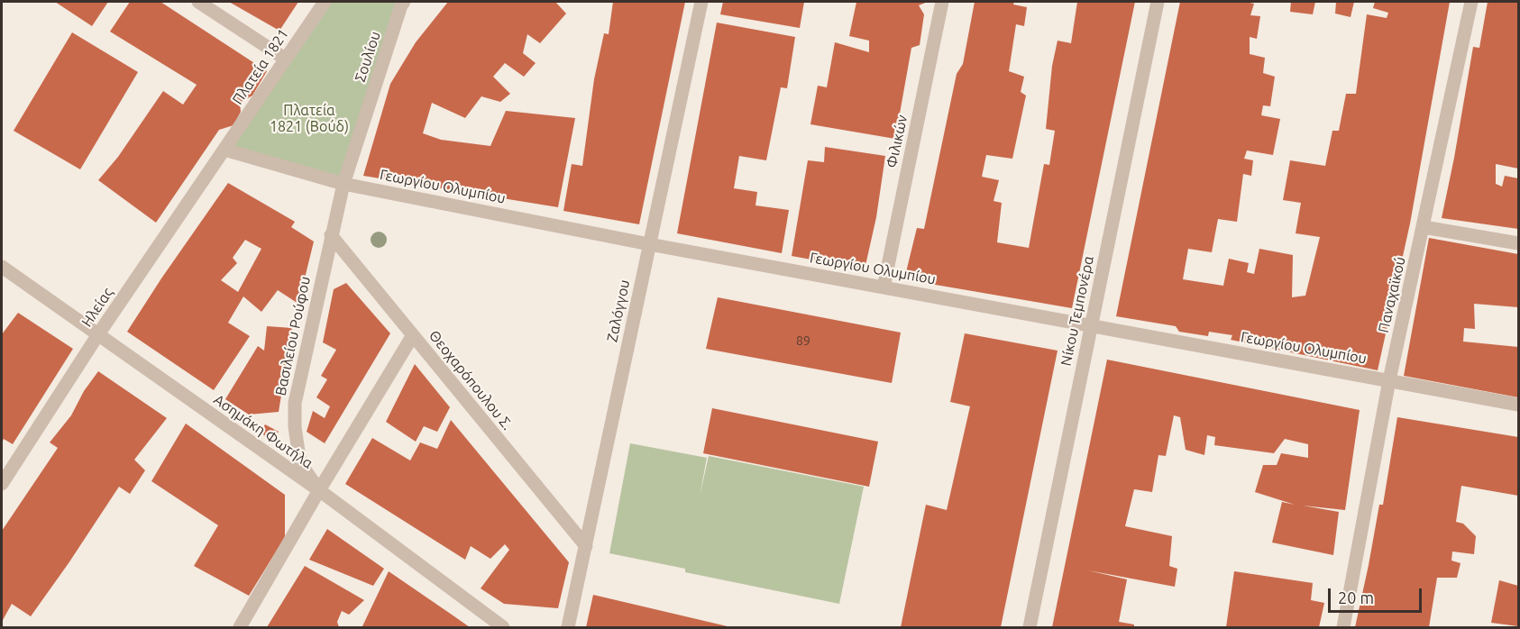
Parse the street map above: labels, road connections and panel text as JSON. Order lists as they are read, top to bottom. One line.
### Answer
{"streets":{"street":["Σουλίου","Πλατεία 1821","Φιλικών","Γεωργίου Ολυμπίου","Παναχαϊκού","Ηλείας","Ζαλόγγου","Νίκου Τεμπονέρα","Βασιλείου Ρούφου","Θεοχαρόπουλου Σ.","Ασημάκη Φωτήλα"]},"crossings":[["Σουλίου","Γεωργίου Ολυμπίου"],["Σουλίου","Βασιλείου Ρούφου"],["Πλατεία 1821","Γεωργίου Ολυμπίου"],["Πλατεία 1821","Ηλείας"],["Φιλικών","Γεωργίου Ολυμπίου"],["Γεωργίου Ολυμπίου","Παναχαϊκού"],["Γεωργίου Ολυμπίου","Ηλείας"],["Γεωργίου Ολυμπίου","Ζαλόγγου"],["Γεωργίου Ολυμπίου","Νίκου Τεμπονέρα"],["Γεωργίου Ολυμπίου","Βασιλείου Ρούφου"],["Ηλείας","Ασημάκη Φωτήλα"],["Ζαλόγγου","Θεοχαρόπουλου Σ."],["Βασιλείου Ρούφου","Θεοχαρόπουλου Σ."],["Βασιλείου Ρούφου","Ασημάκη Φωτήλα"]],"parks":["Πλατεία 1821 (Βούδ)"],"house_numbers":["89"],"scale_bar":"20 m"}
